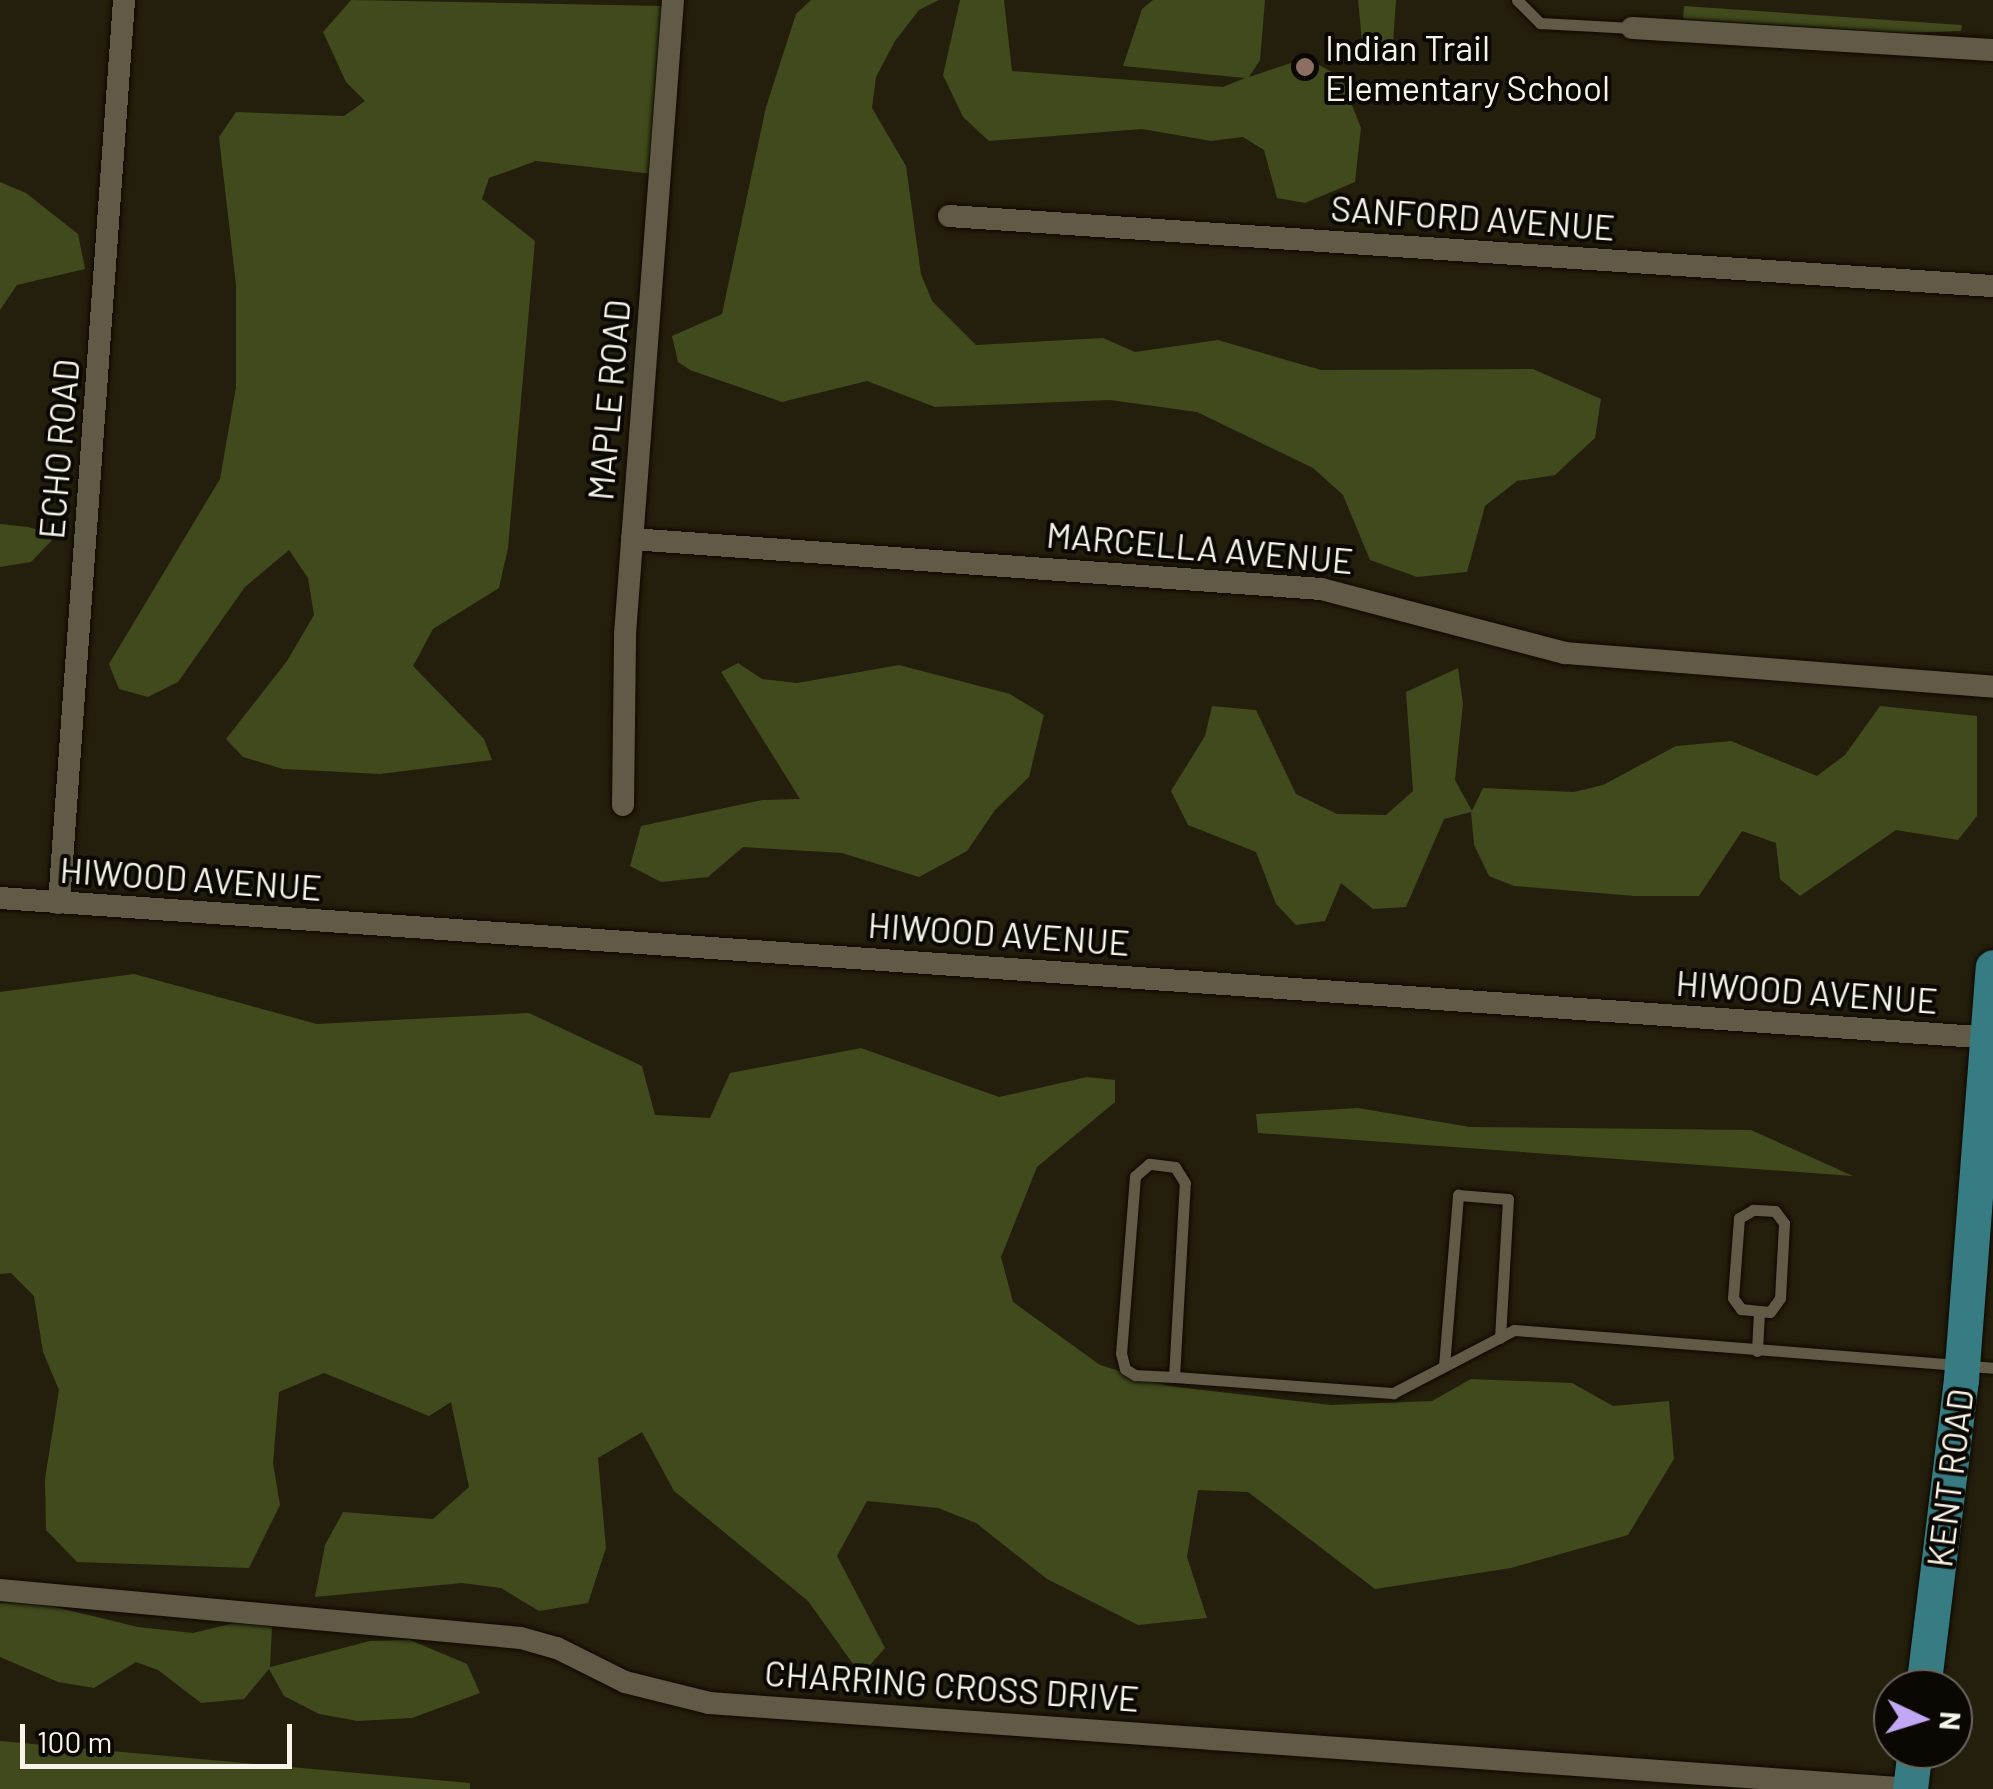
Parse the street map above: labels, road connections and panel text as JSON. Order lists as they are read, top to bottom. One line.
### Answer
{"streets":{"main road":["KENT ROAD"],"street":["SANFORD AVENUE","MAPLE ROAD","ECHO ROAD","MARCELLA AVENUE","HIWOOD AVENUE","CHARRING CROSS DRIVE"]},"crossings":[["MAPLE ROAD","MARCELLA AVENUE"],["ECHO ROAD","HIWOOD AVENUE"],["HIWOOD AVENUE","KENT ROAD"]],"places":["Indian Trail Elementary School"],"scale_bar":"100 m","north":"right"}
